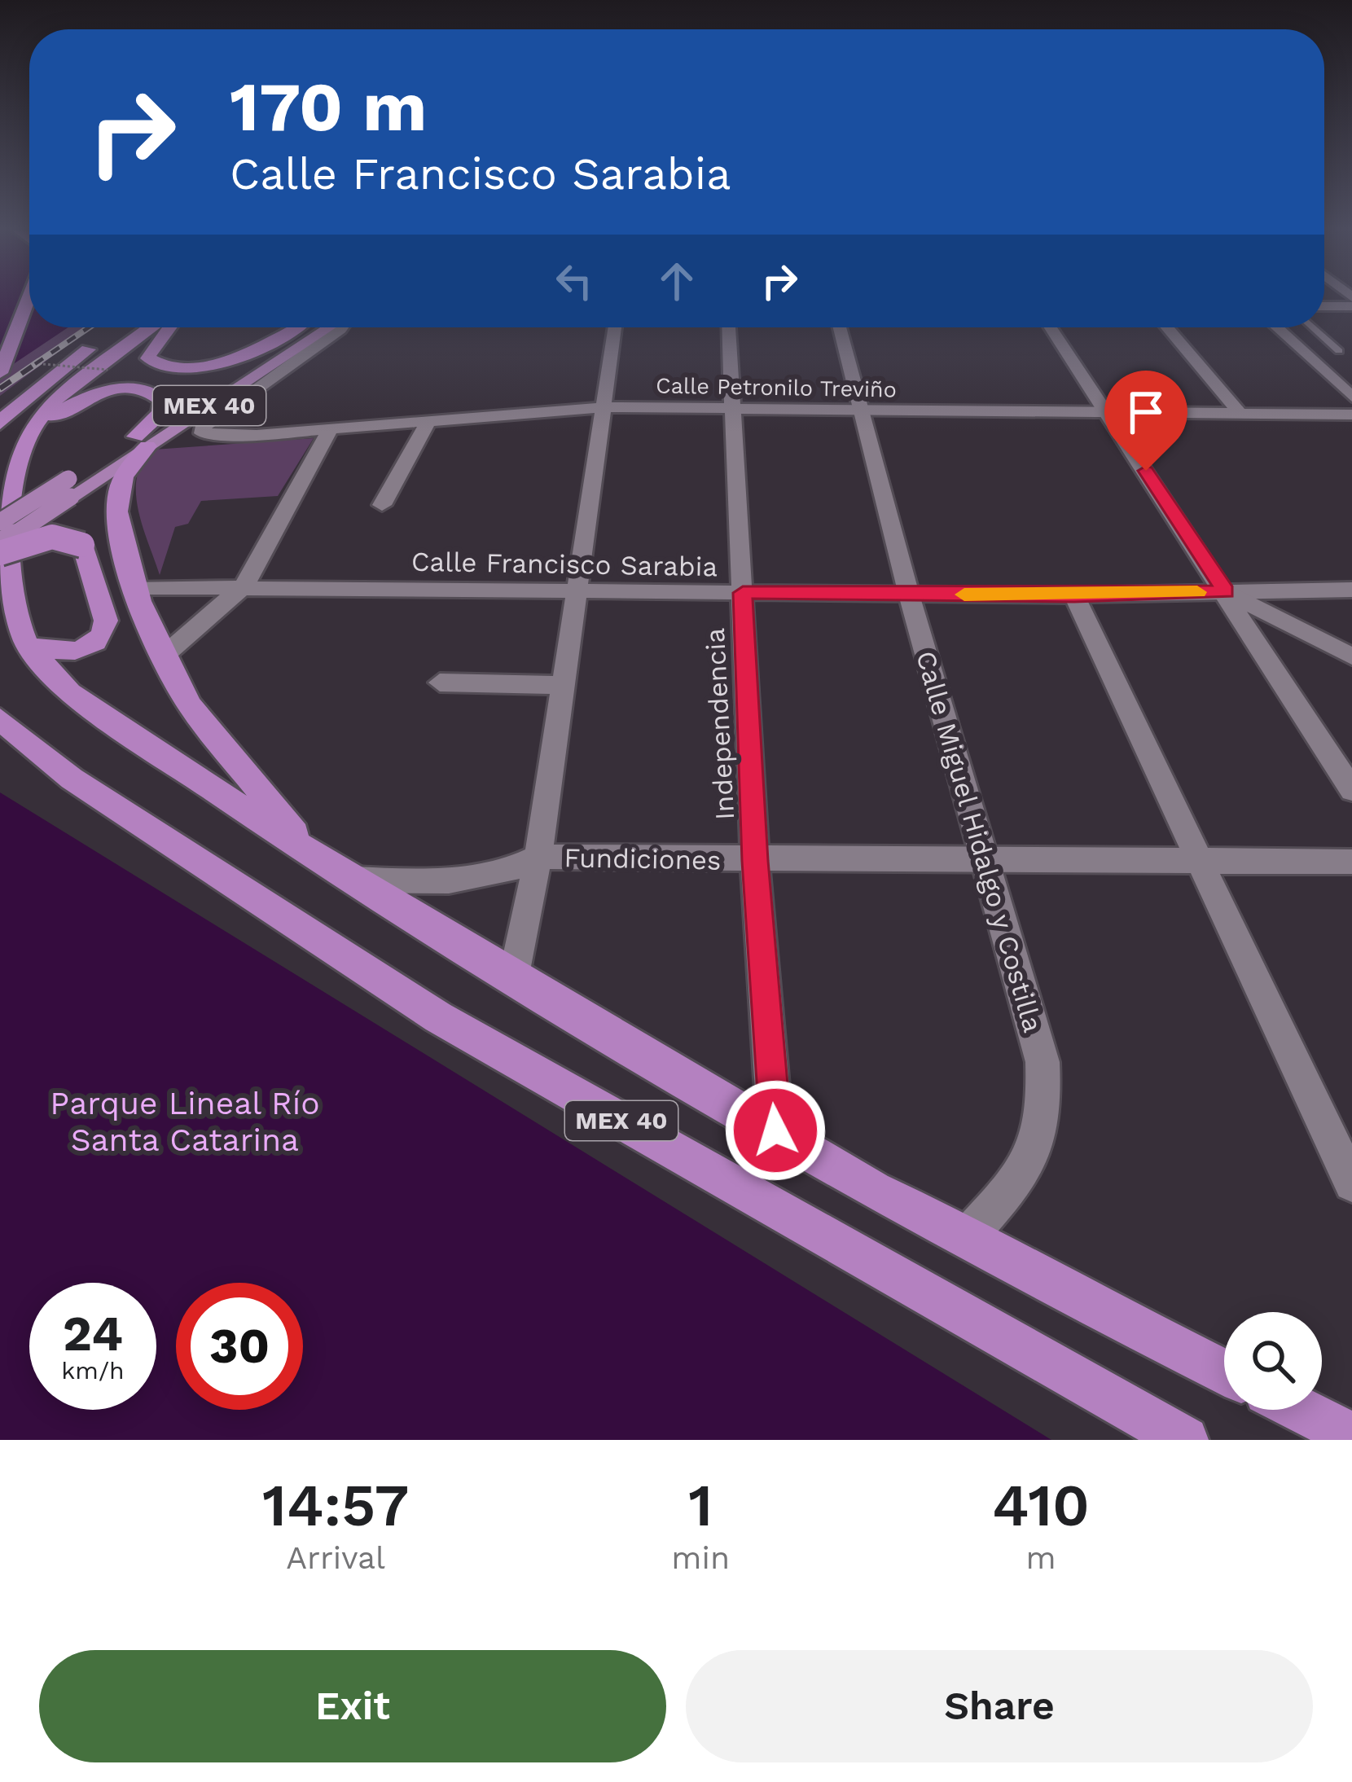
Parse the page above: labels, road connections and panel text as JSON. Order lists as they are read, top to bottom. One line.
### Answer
{"streets":{"highway":["MEX 40"],"street":["Calle Petronilo Treviño","Calle Francisco Sarabia","Independencia","Calle Miguel Hidalgo y Costilla","Fundiciones"]},"crossings":[["Calle Petronilo Treviño","Independencia"],["Calle Petronilo Treviño","Calle Miguel Hidalgo y Costilla"],["MEX 40","Independencia"],["MEX 40","Calle Miguel Hidalgo y Costilla"],["MEX 40","Fundiciones"],["Calle Francisco Sarabia","Independencia"],["Calle Francisco Sarabia","Calle Miguel Hidalgo y Costilla"],["Independencia","Fundiciones"],["Calle Miguel Hidalgo y Costilla","Fundiciones"]],"parks":["Parque Lineal Río Santa Catarina"],"page":{"turn":["170 m","Calle Francisco Sarabia"],"speed":"24 km/h","limit":"30","eta":["14:57","Arrival","1","min","410","m"],"buttons":["Exit","Share"]}}
